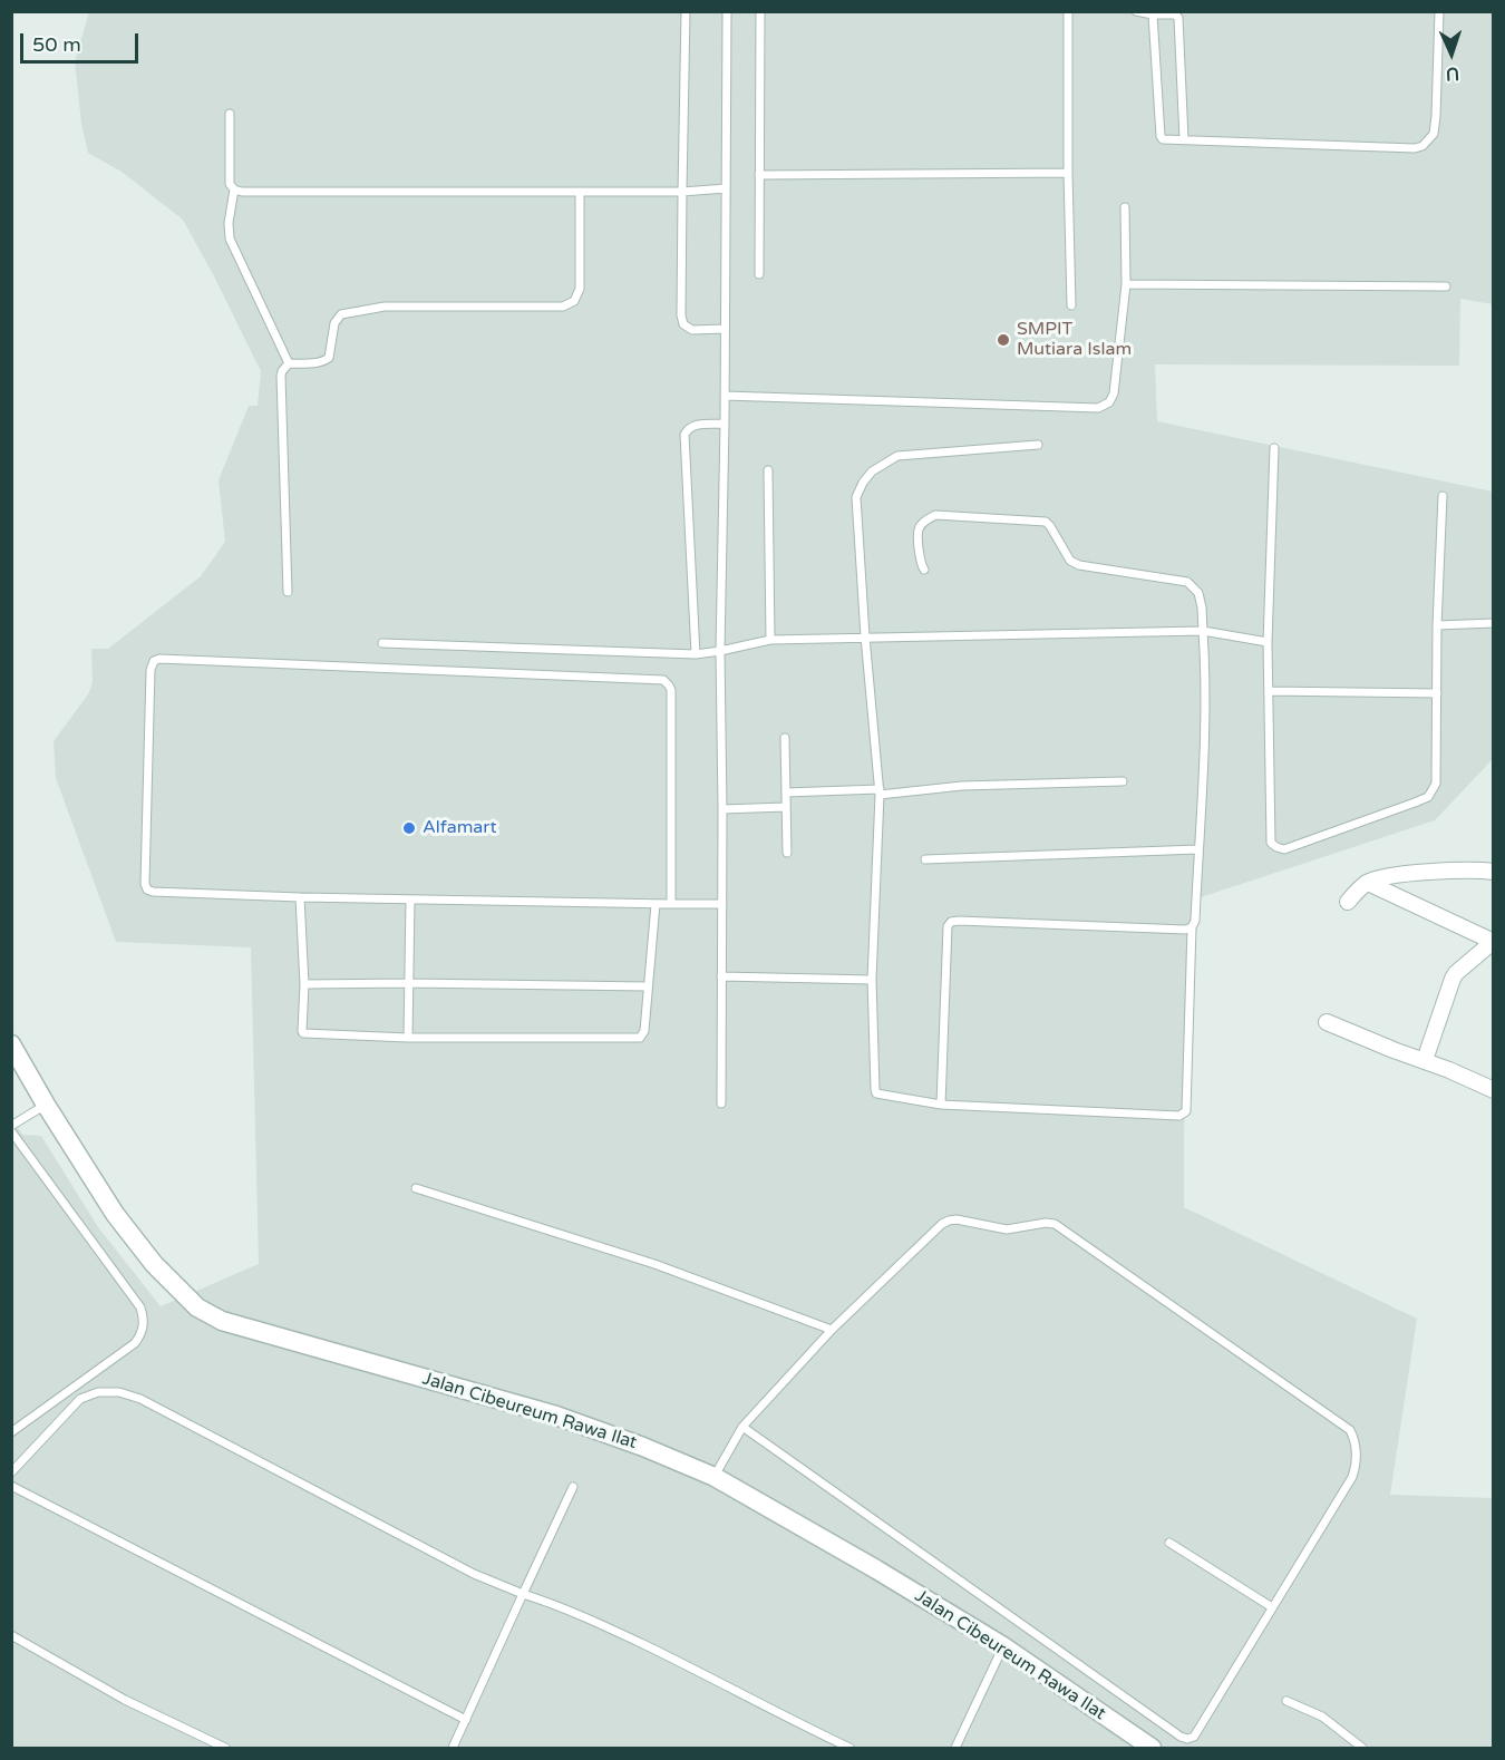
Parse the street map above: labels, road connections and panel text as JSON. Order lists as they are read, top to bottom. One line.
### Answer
{"streets":{"street":["Jalan Cibeureum Rawa Ilat"]},"places":["SMPIT Mutiara Islam","Alfamart"],"scale_bar":"50 m","north":"bottom"}
